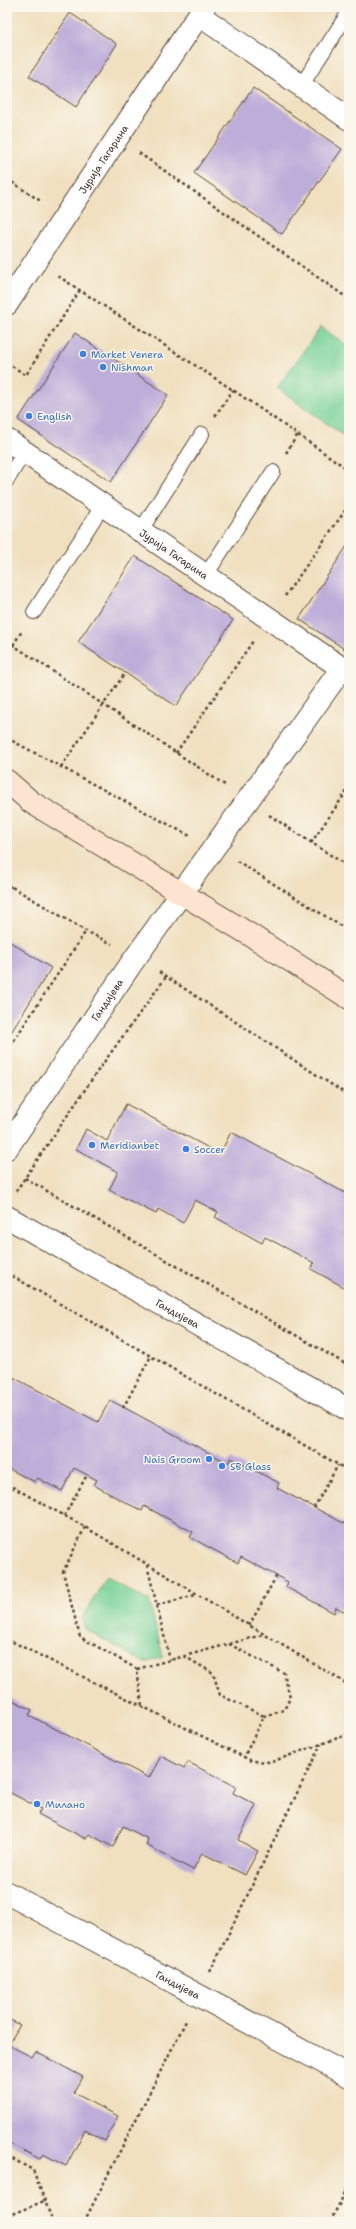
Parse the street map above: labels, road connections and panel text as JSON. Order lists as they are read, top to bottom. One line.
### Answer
{"streets":{"street":["Јурија Гагарина","Гандијева"]},"crossings":[["Јурија Гагарина","Гандијева"]],"places":["Market Venera","Nishman","English","Meridianbet","Soccer","Nais Groom","SB Glass","Милано"]}
